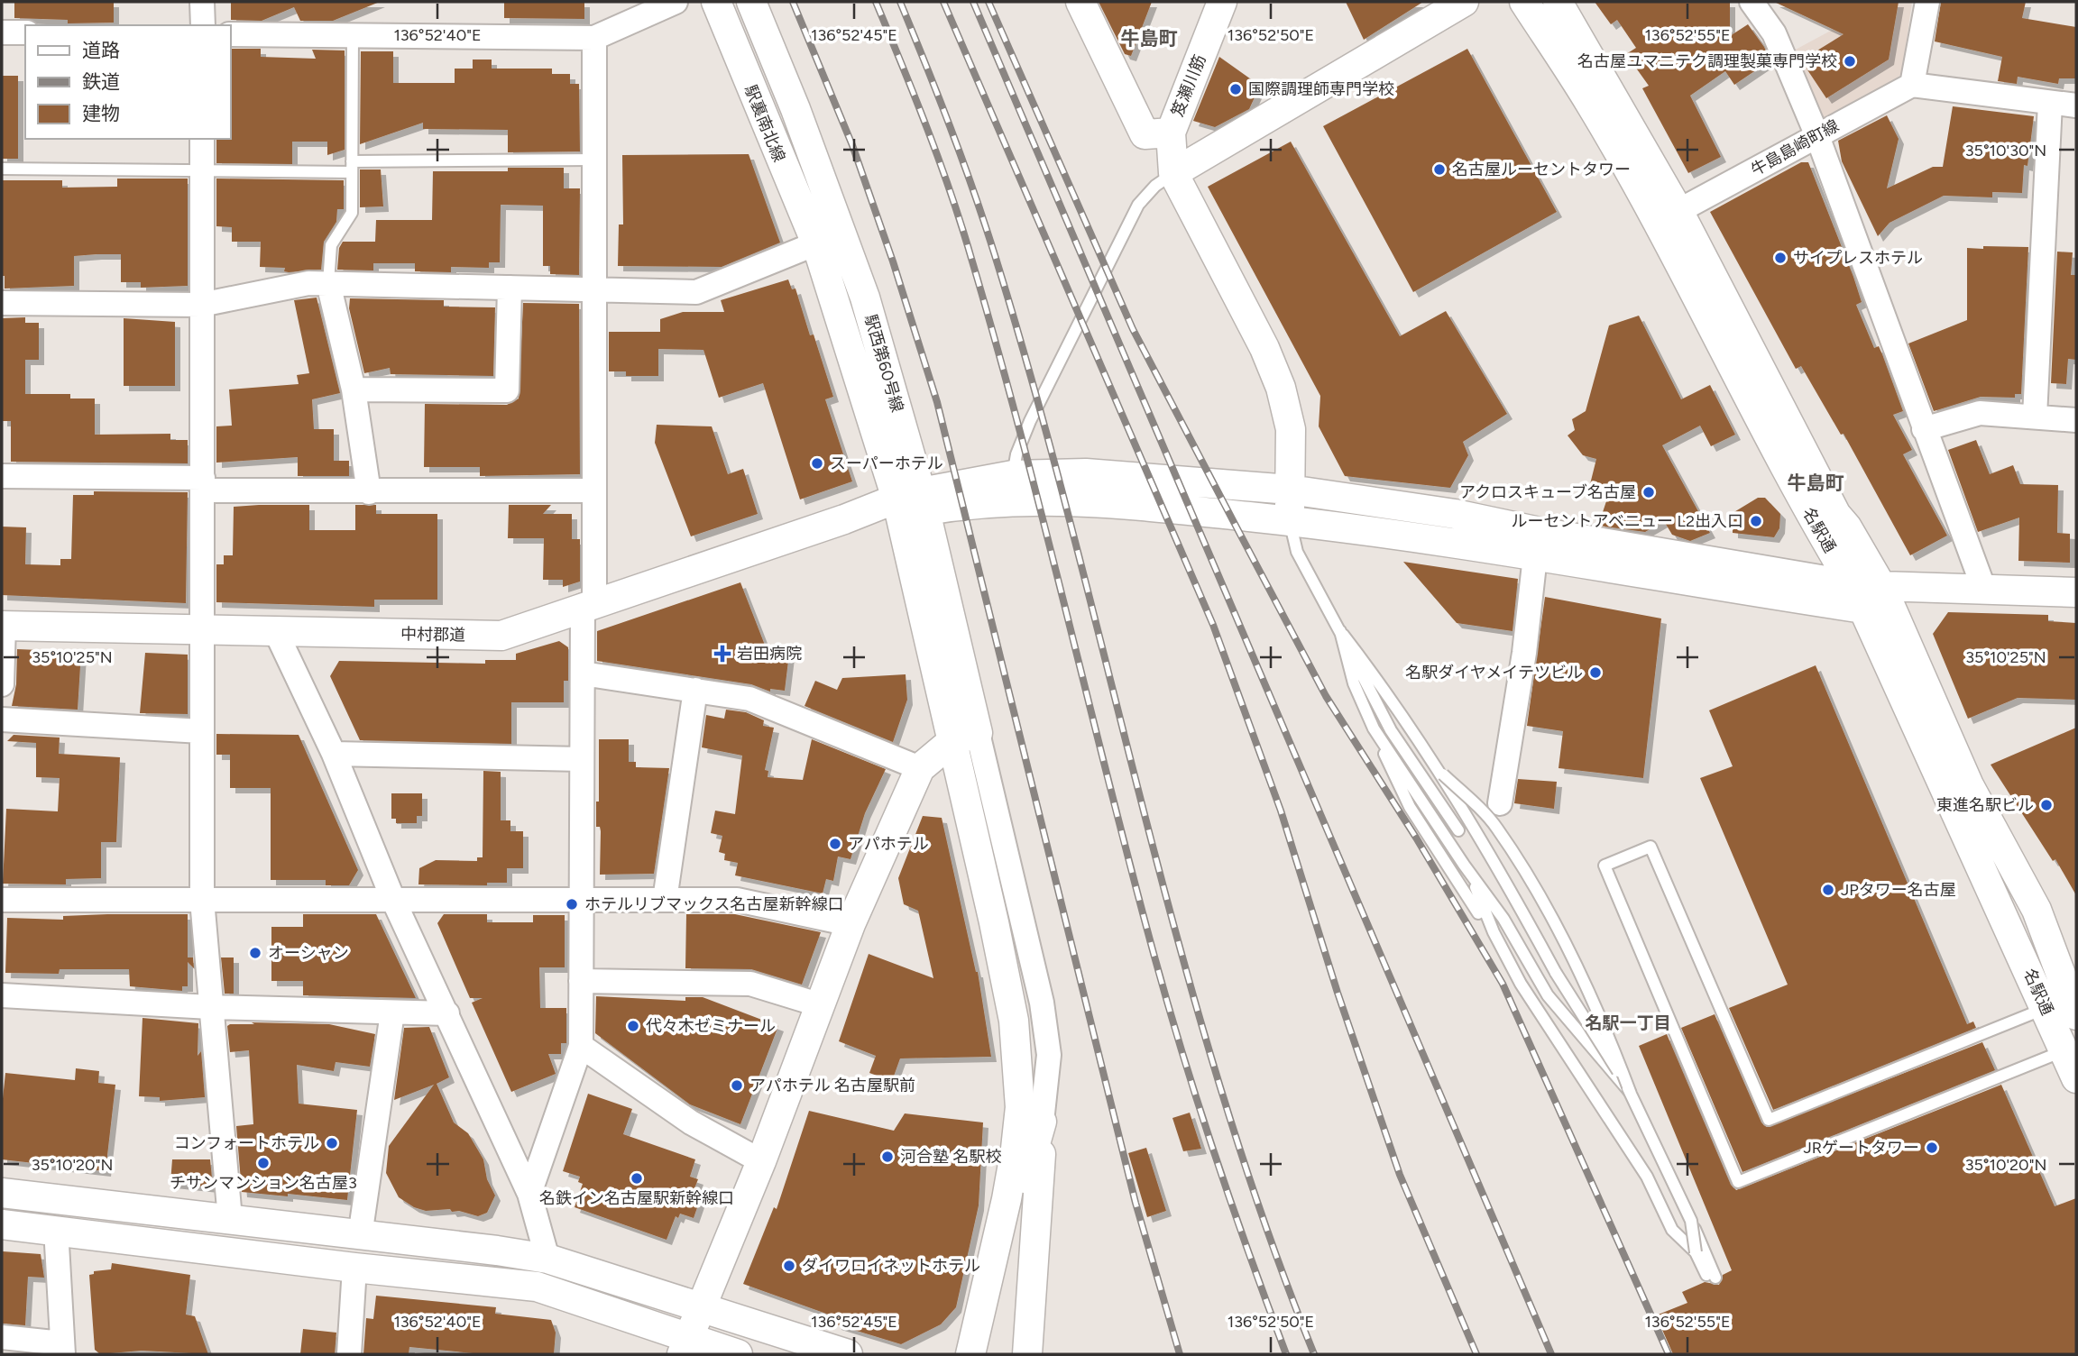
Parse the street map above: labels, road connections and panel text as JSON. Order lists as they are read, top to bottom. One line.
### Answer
{"streets":{"street":["笈瀬川筋","駅裏南北線","牛島島崎町線","駅西第60号線","名駅通","中村郡道"]},"crossings":[["駅裏南北線","駅西第60号線"],["牛島島崎町線","名駅通"],["駅西第60号線","中村郡道"]],"districts":["牛島町","牛島町","名駅一丁目"],"places":{"other":["名古屋ユマニテク調理製菓専門学校","国際調理師専門学校","名古屋ルーセントタワー","サイプレスホテル","スーパーホテル","アクロスキューブ名古屋","ルーセントアベニュー L2出入口","名駅ダイヤメイテツビル","東進名駅ビル","アパホテル","JPタワー名古屋","ホテルリブマックス名古屋新幹線口","オーシャン","代々木ゼミナール","アパホテル 名古屋駅前","コンフォートホテル","JRゲートタワー","河合塾 名駅校","チサンマンション名古屋3","名鉄イン名古屋駅新幹線口","ダイワロイネットホテル"],"health":["岩田病院"]},"legend":["道路","鉄道","建物"],"coordinates":["136°52'40\"E","136°52'45\"E","136°52'50\"E","136°52'55\"E","35°10'30\"N","35°10'25\"N","35°10'20\"N"]}
